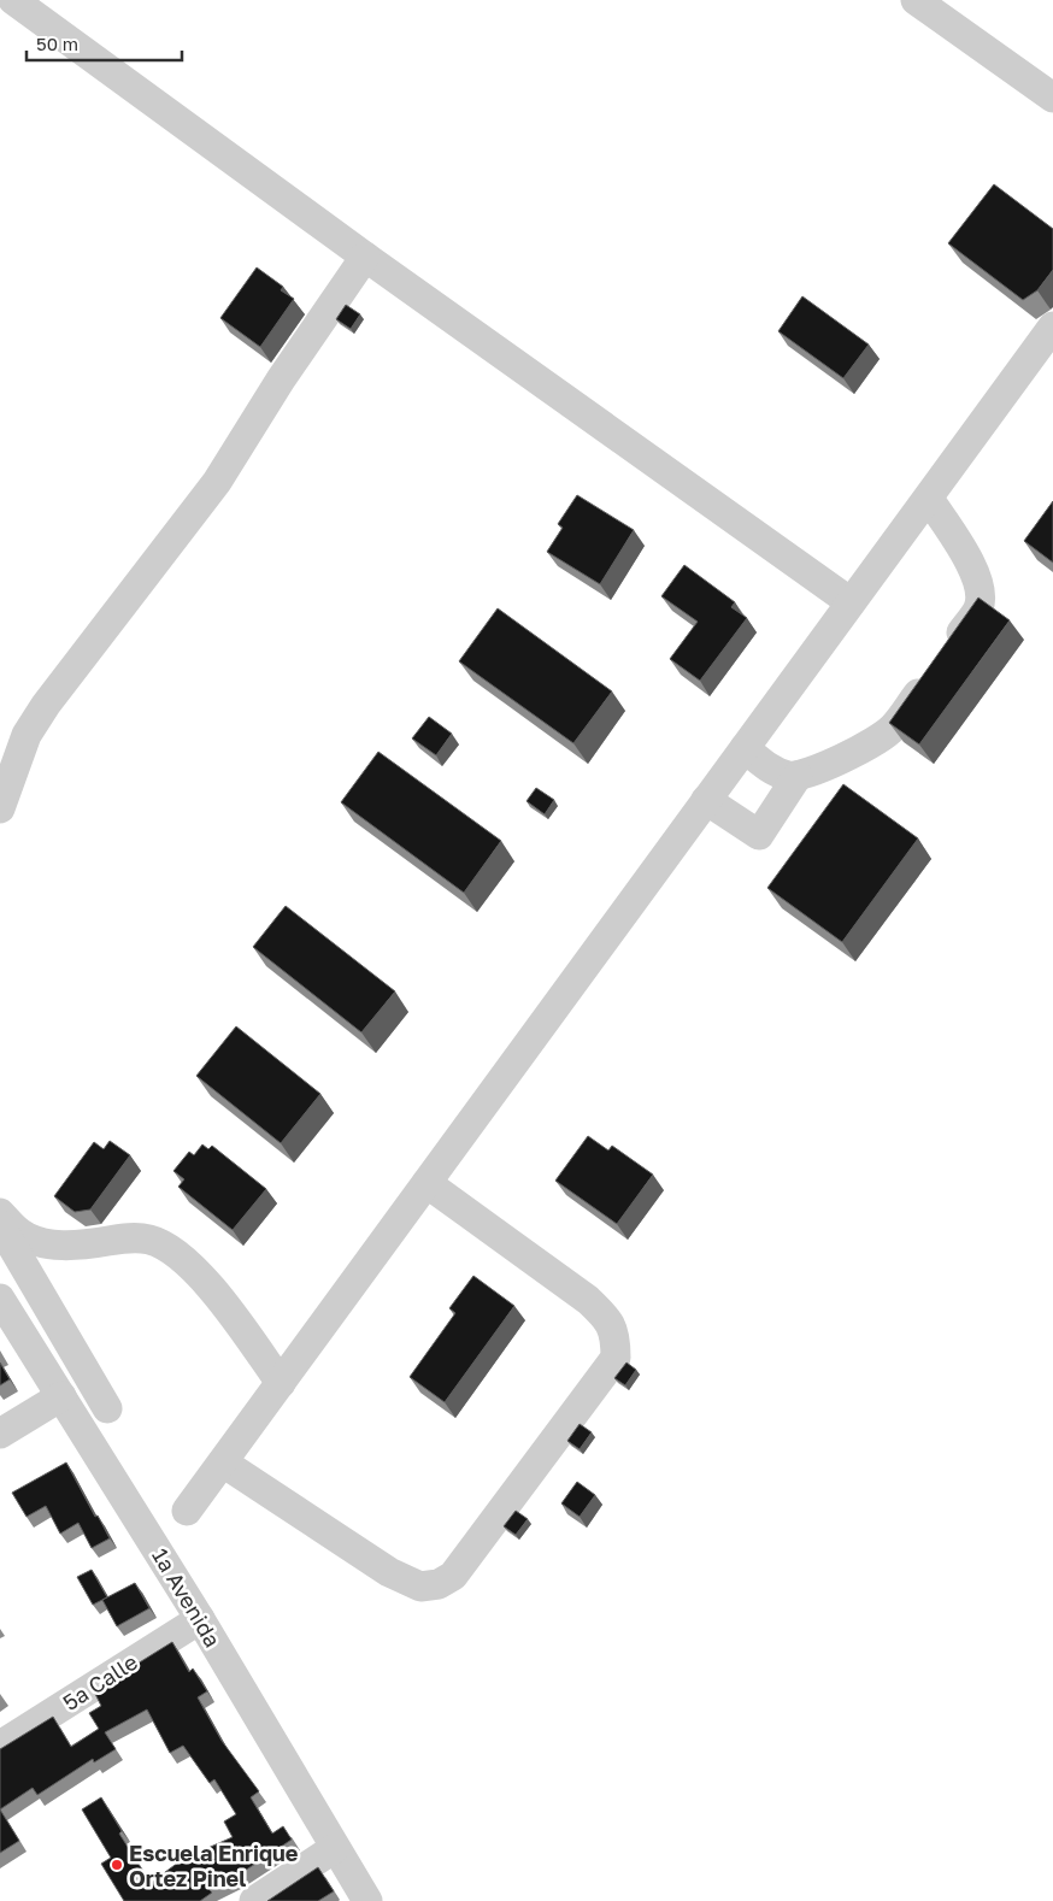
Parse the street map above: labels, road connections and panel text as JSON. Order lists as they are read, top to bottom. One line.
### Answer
{"streets":{"street":["1a Avenida","5a Calle"]},"crossings":[["1a Avenida","5a Calle"]],"places":["Escuela Enrique Ortez Pinel"],"scale_bar":"50 m"}
